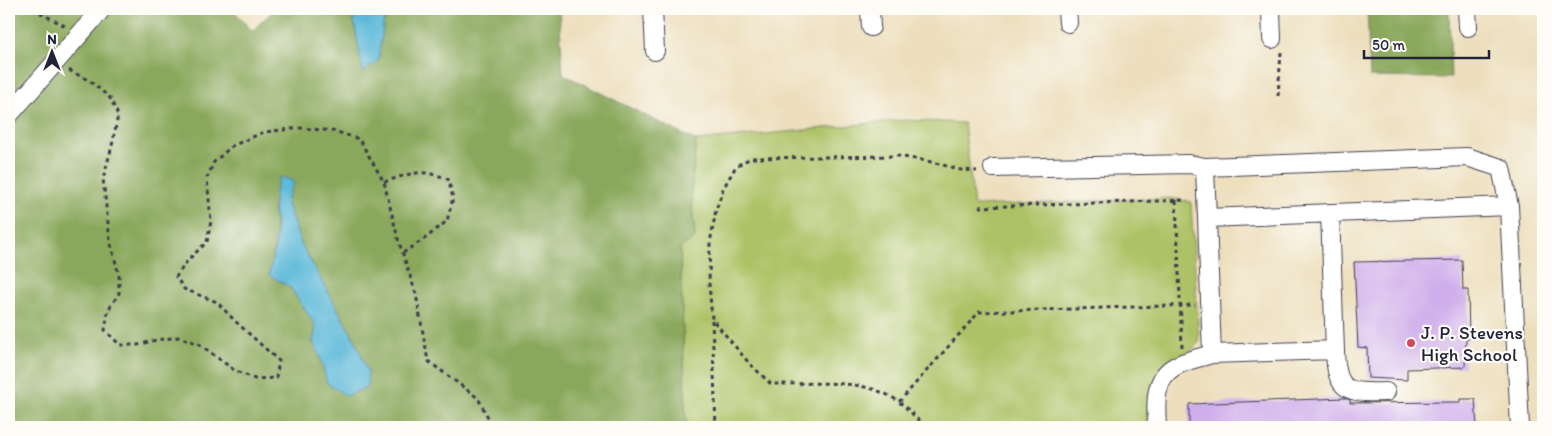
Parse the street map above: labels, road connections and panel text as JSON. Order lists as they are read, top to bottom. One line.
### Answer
{"places":["J. P. Stevens High School"],"scale_bar":"50 m","north":"top"}
